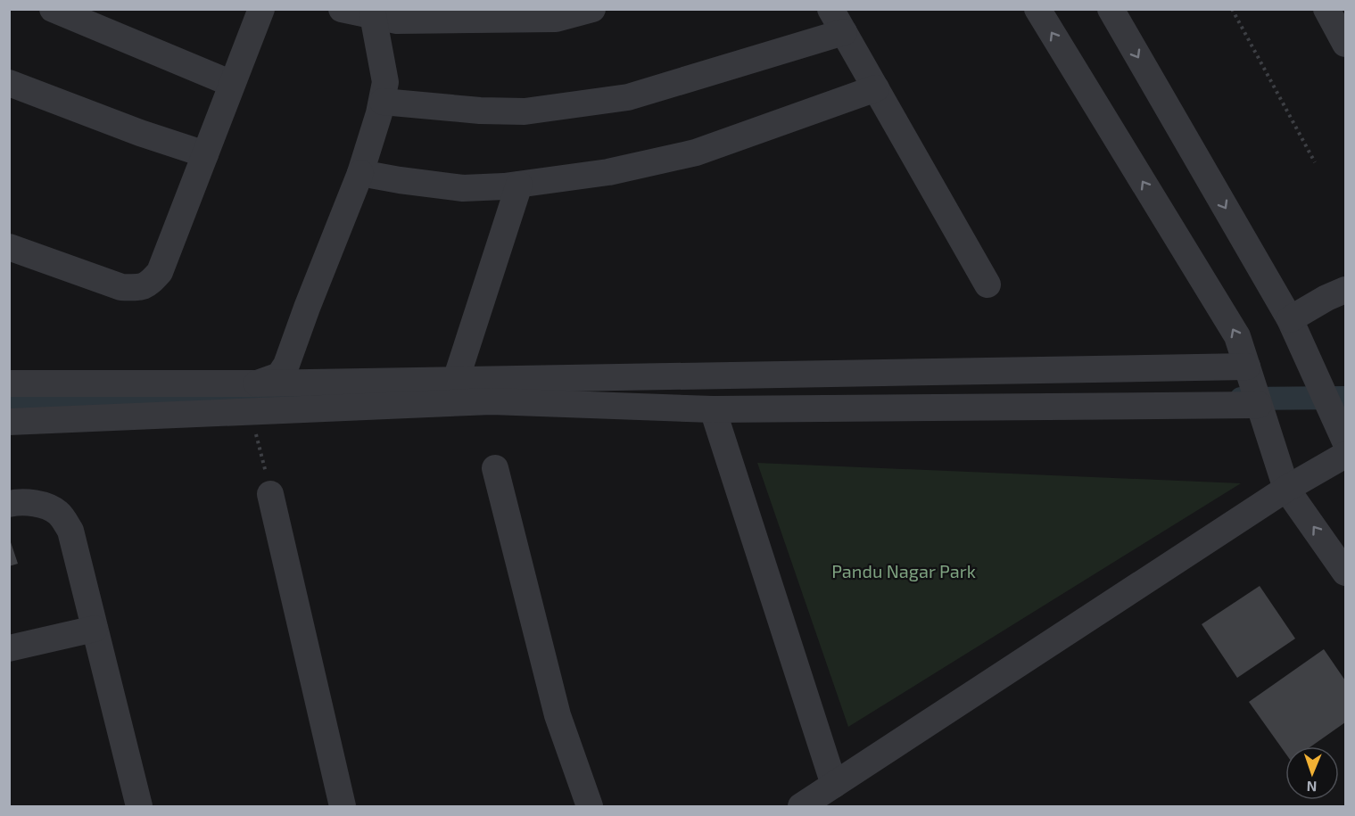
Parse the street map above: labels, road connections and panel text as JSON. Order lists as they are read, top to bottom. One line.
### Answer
{"parks":["Pandu Nagar Park"],"north":"bottom"}
